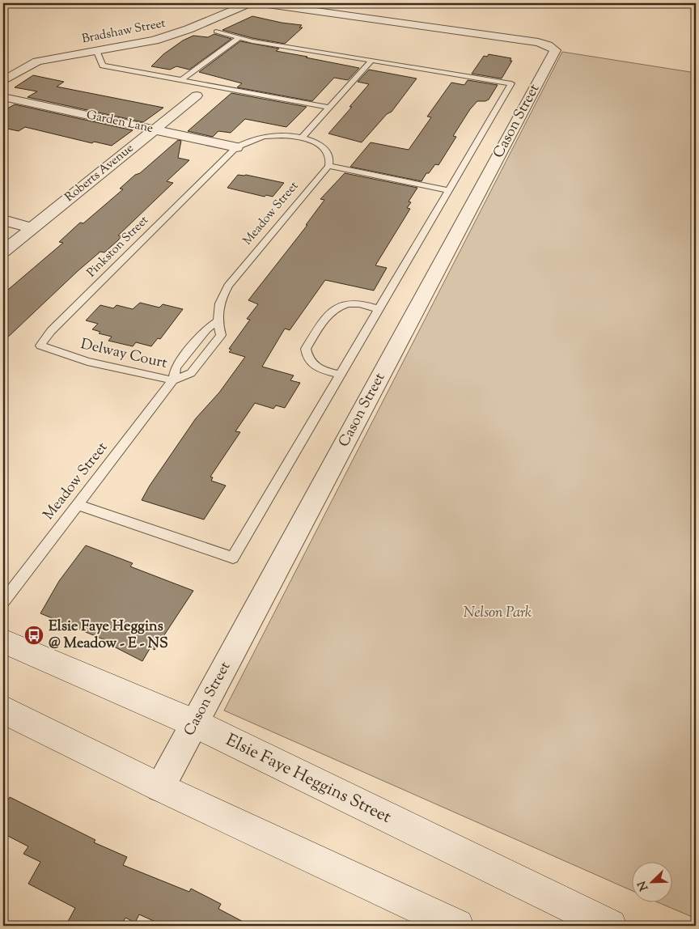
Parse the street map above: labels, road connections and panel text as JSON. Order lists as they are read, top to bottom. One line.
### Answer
{"streets":{"main road":["Elsie Faye Heggins Street"],"street":["Bradshaw Street","Cason Street","Garden Lane","Roberts Avenue"],"lane":["Meadow Street","Pinkston Street","Delway Court"]},"crossings":[["Cason Street","Elsie Faye Heggins Street"],["Garden Lane","Roberts Avenue"],["Garden Lane","Pinkston Street"],["Meadow Street","Delway Court"],["Pinkston Street","Delway Court"]],"parks":["Nelson Park"],"places":{"bus stop":["Elsie Faye Heggins @ Meadow - E - NS"]},"north":"bottom left"}
